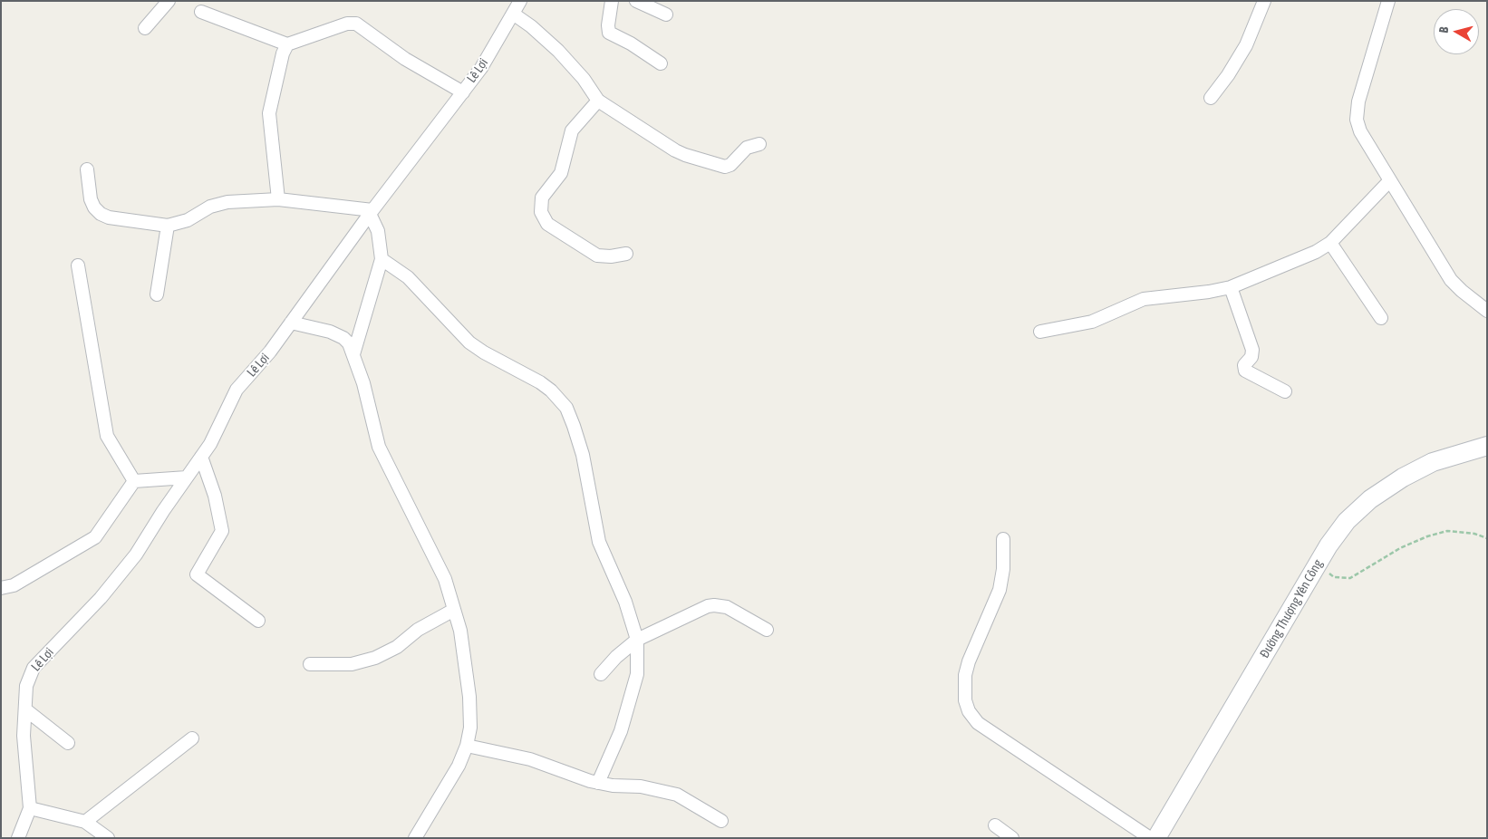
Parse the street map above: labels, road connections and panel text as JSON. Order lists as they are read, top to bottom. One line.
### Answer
{"streets":{"main road":["Đường Thượng Yên Công"],"street":["Lê Lợi"]},"north":"left"}
